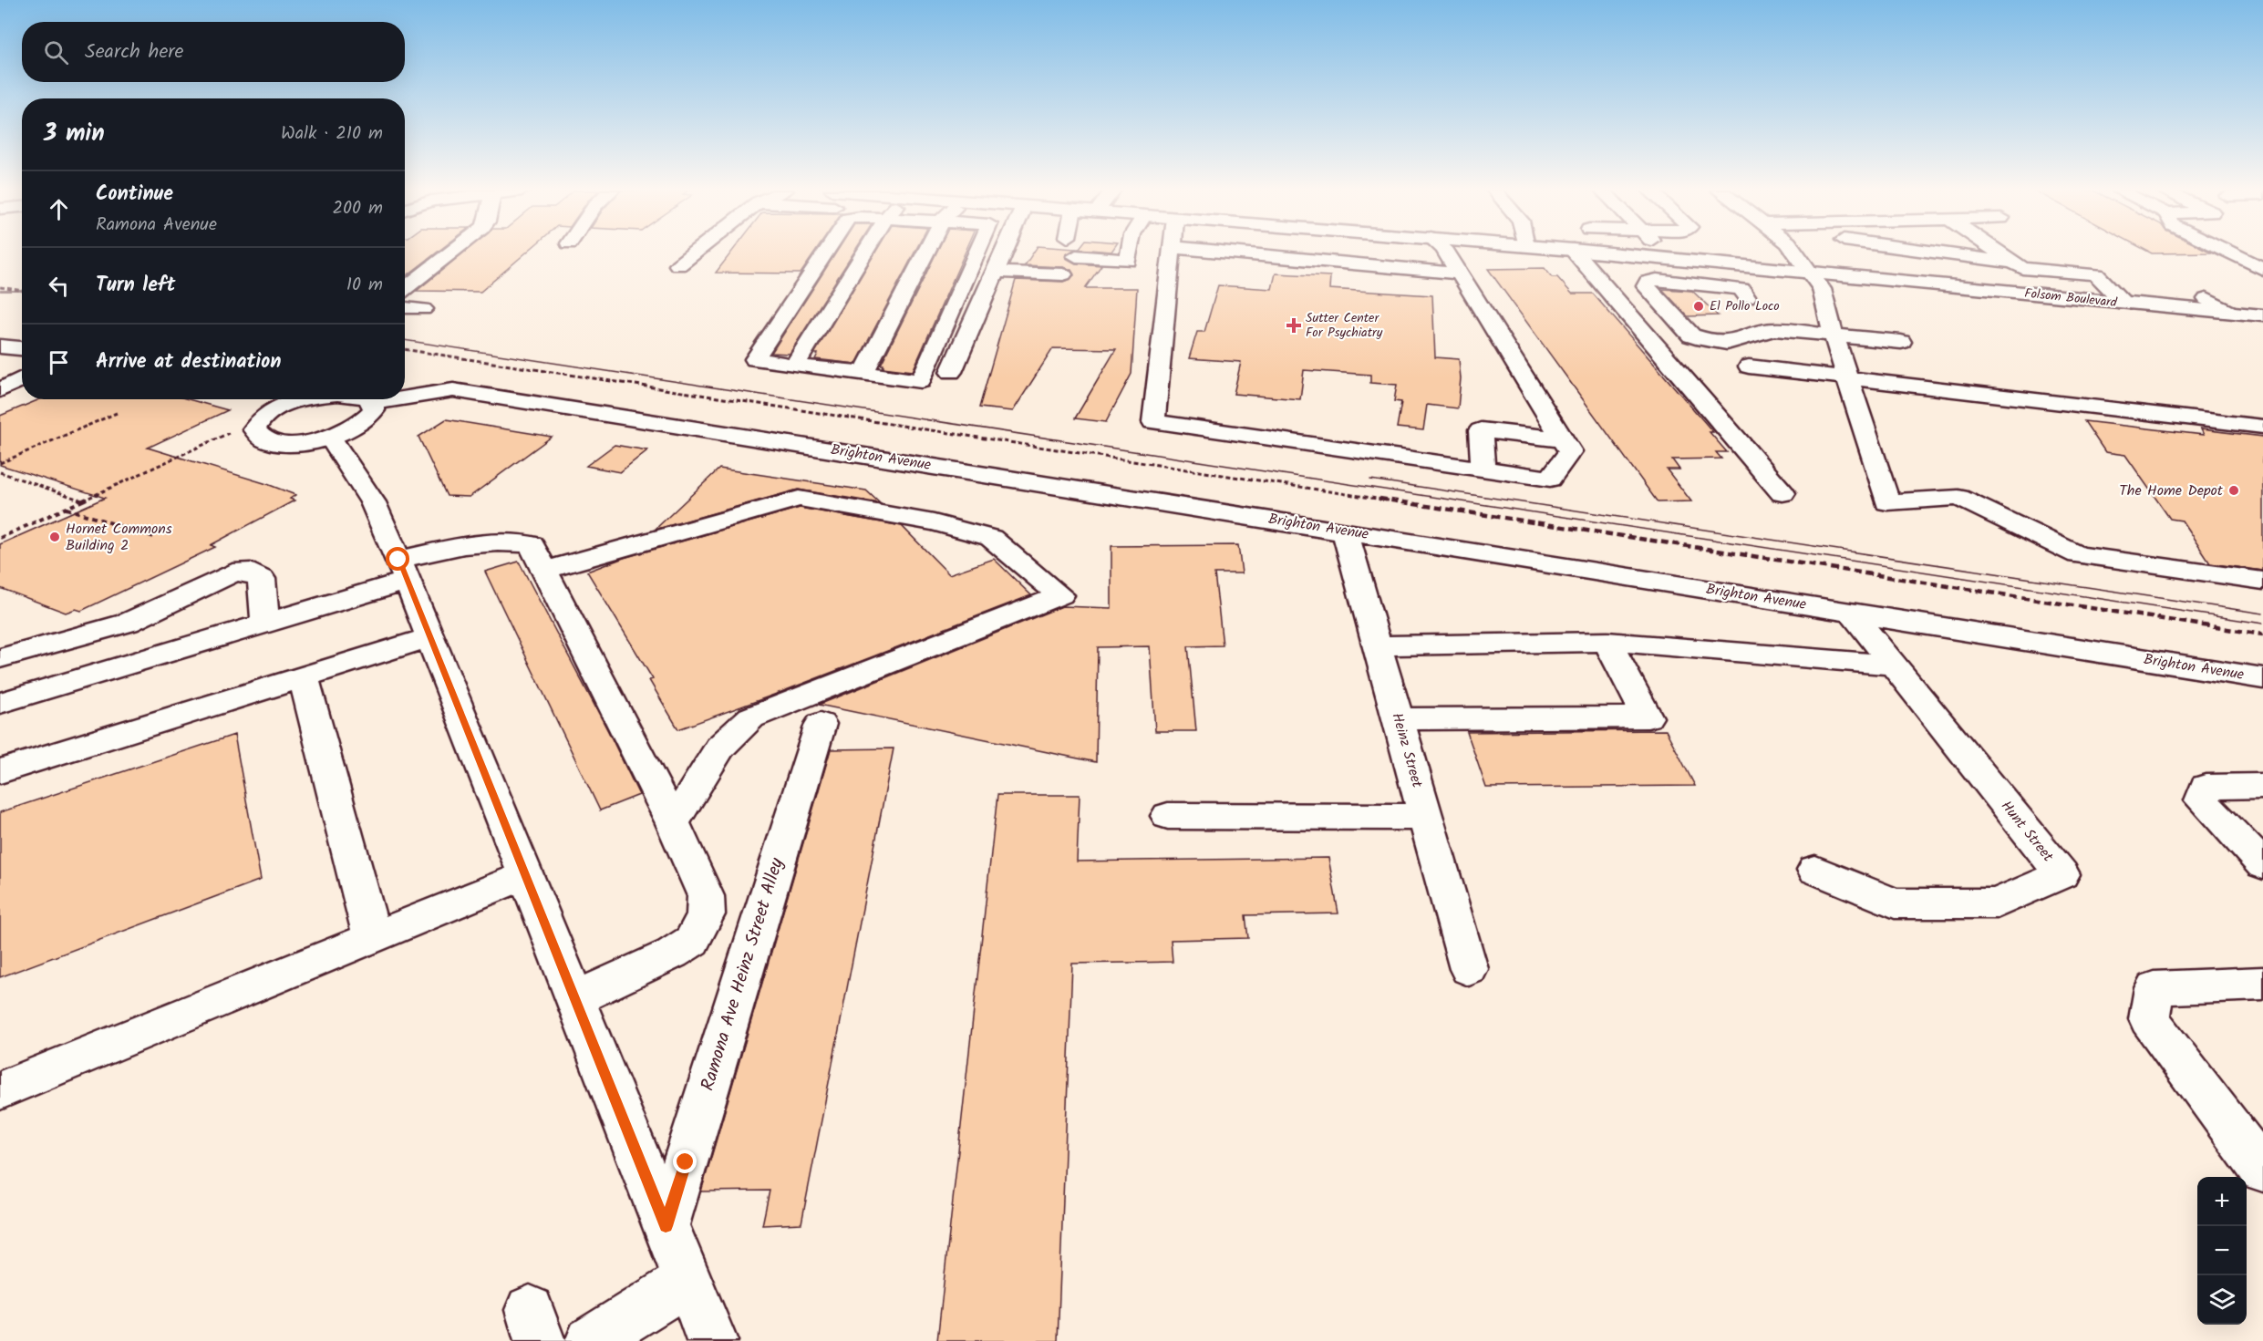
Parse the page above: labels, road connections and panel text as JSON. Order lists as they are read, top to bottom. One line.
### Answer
{"streets":{"main road":["Folsom Boulevard","Brighton Avenue","Heinz Street","Hunt Street","Ramona Ave Heinz Street Alley"]},"crossings":[["Brighton Avenue","Heinz Street"],["Brighton Avenue","Hunt Street"]],"places":{"other":["El Pollo Loco","The Home Depot","Hornet Commons Building 2"],"health":["Sutter Center For Psychiatry"]},"page":{"search":"Search here","heading":["3 min","Walk · 210 m"],"list":[["Continue","Ramona Avenue","200 m"],["Turn left","10 m"],"Arrive at destination"],"map_buttons":["+","−"]}}
